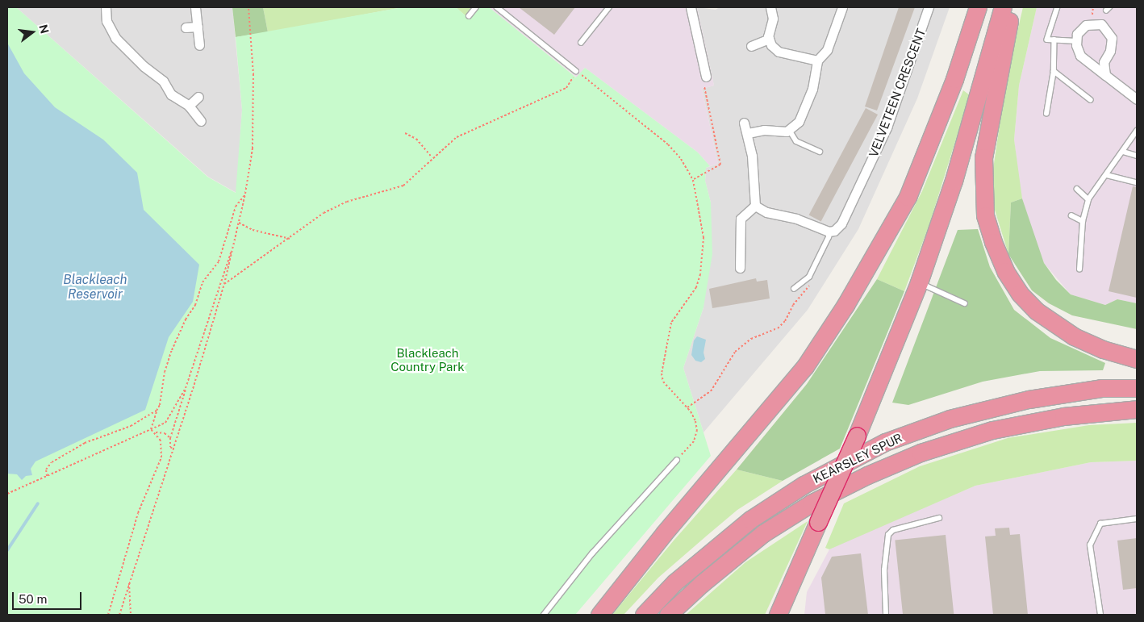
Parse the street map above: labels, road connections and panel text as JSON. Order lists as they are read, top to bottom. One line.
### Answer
{"streets":{"highway":["KEARSLEY SPUR"],"street":["VELVETEEN CRESCENT"]},"water":["Blackleach Reservoir"],"parks":["Blackleach Country Park"],"scale_bar":"50 m","north":"right"}
